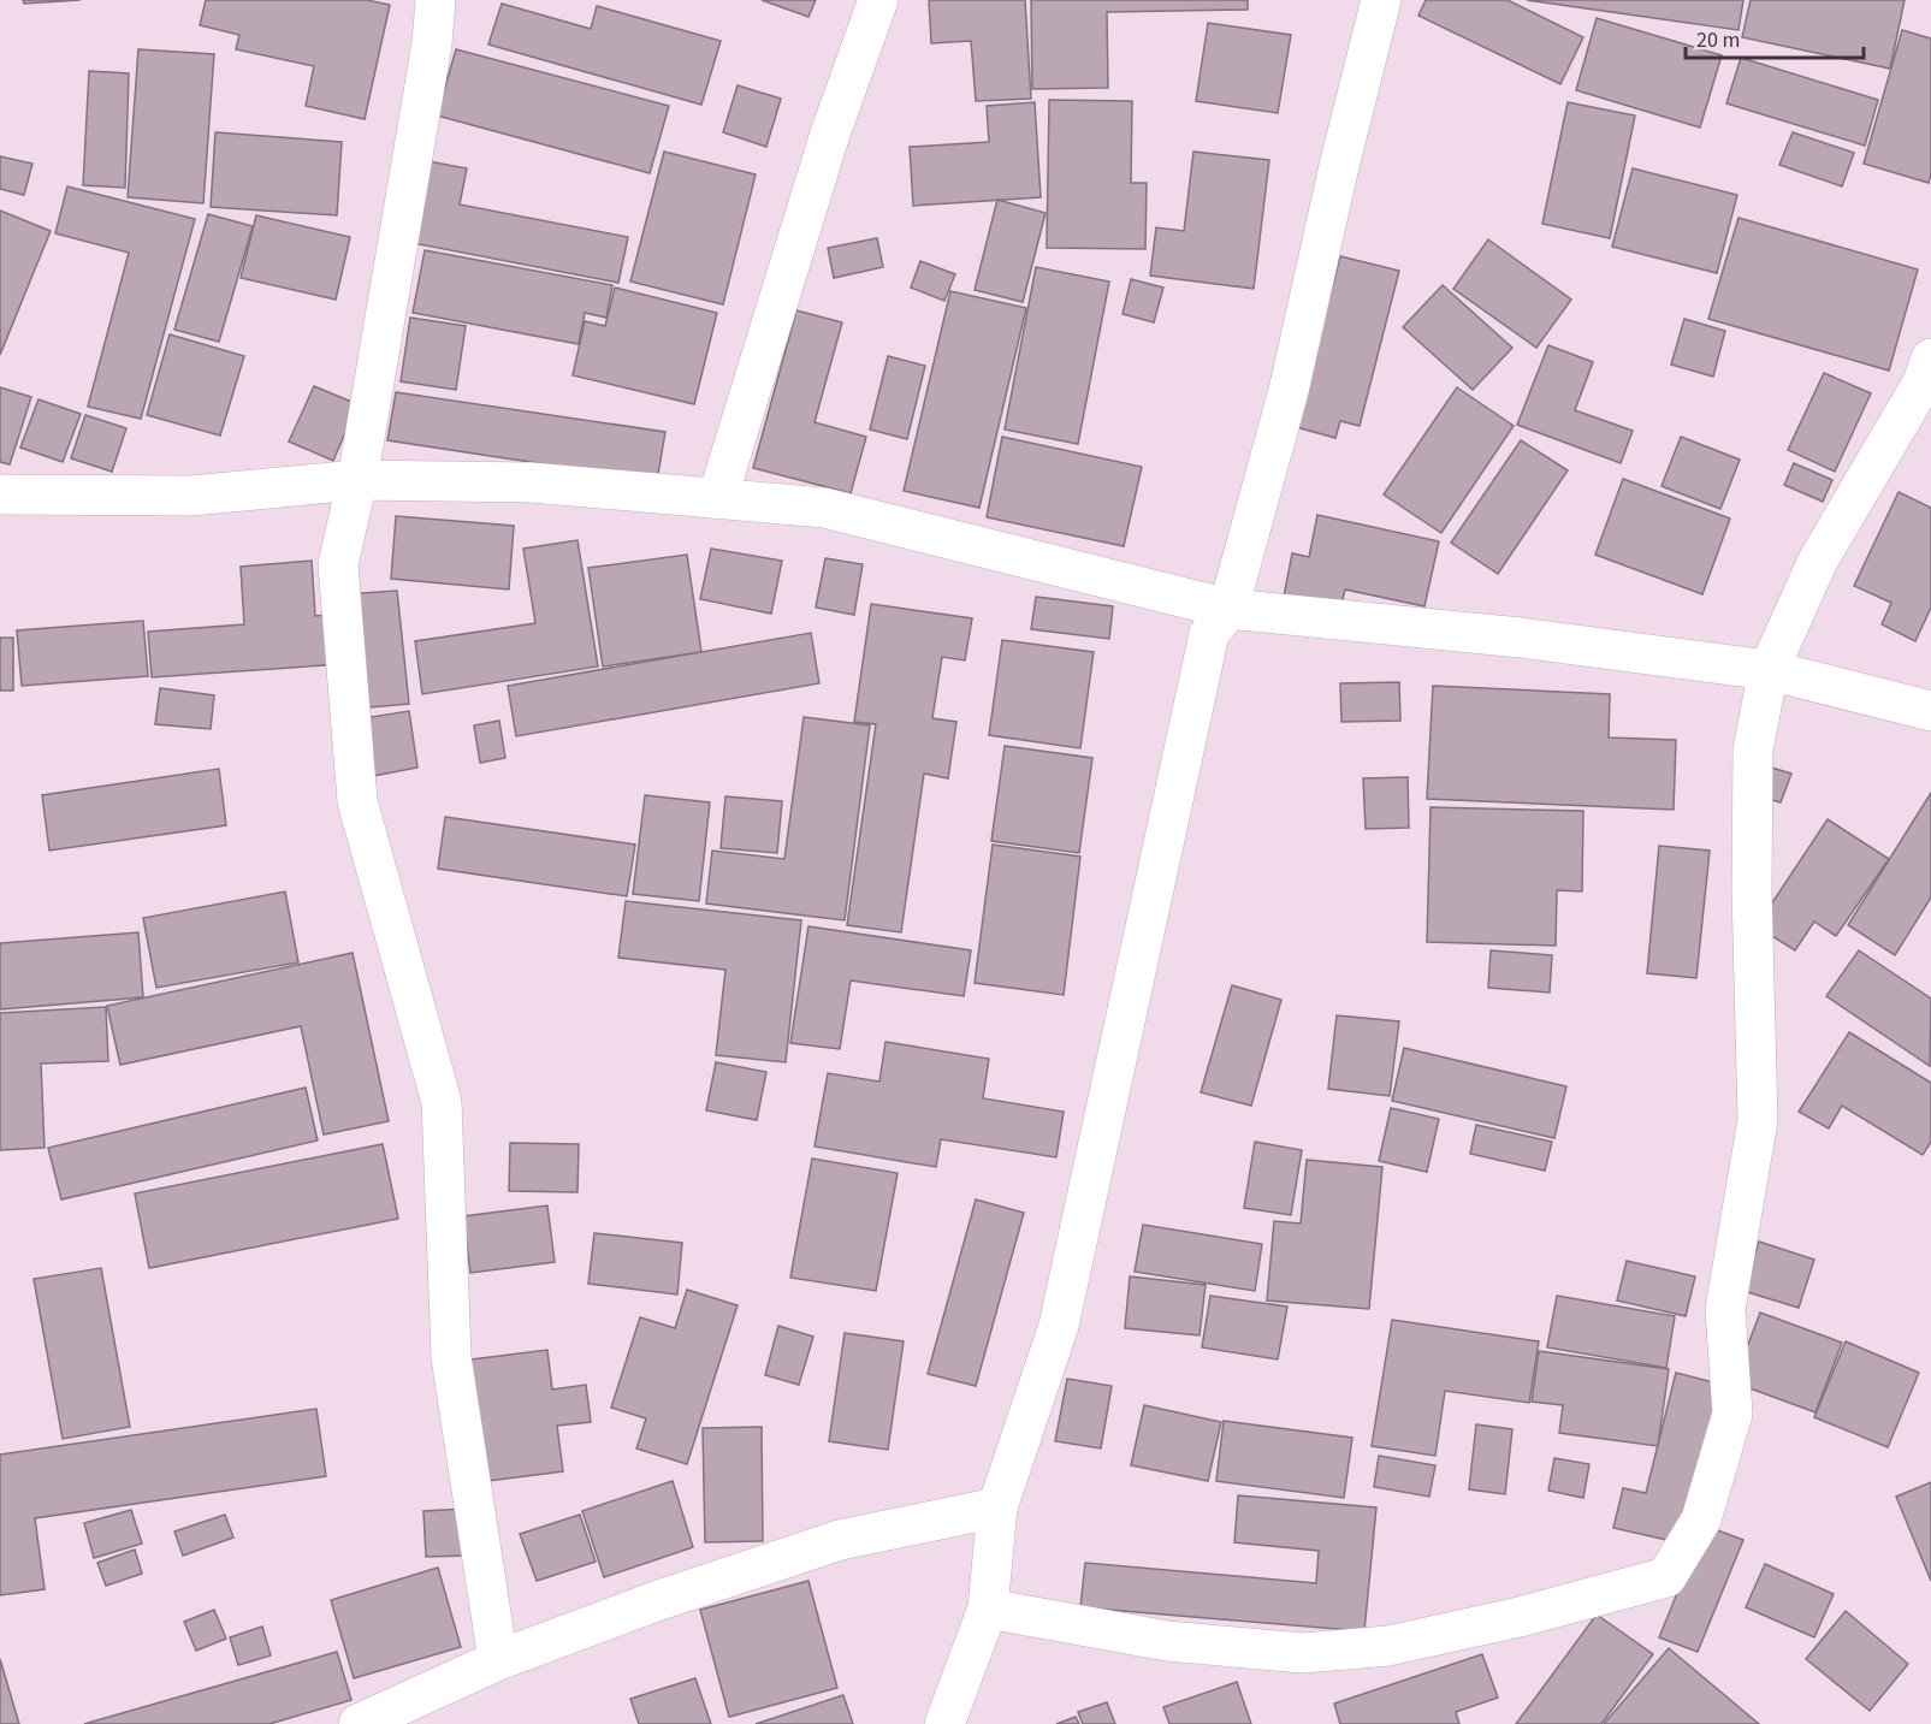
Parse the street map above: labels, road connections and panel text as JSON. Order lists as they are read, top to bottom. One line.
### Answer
{"scale_bar":"20 m"}
